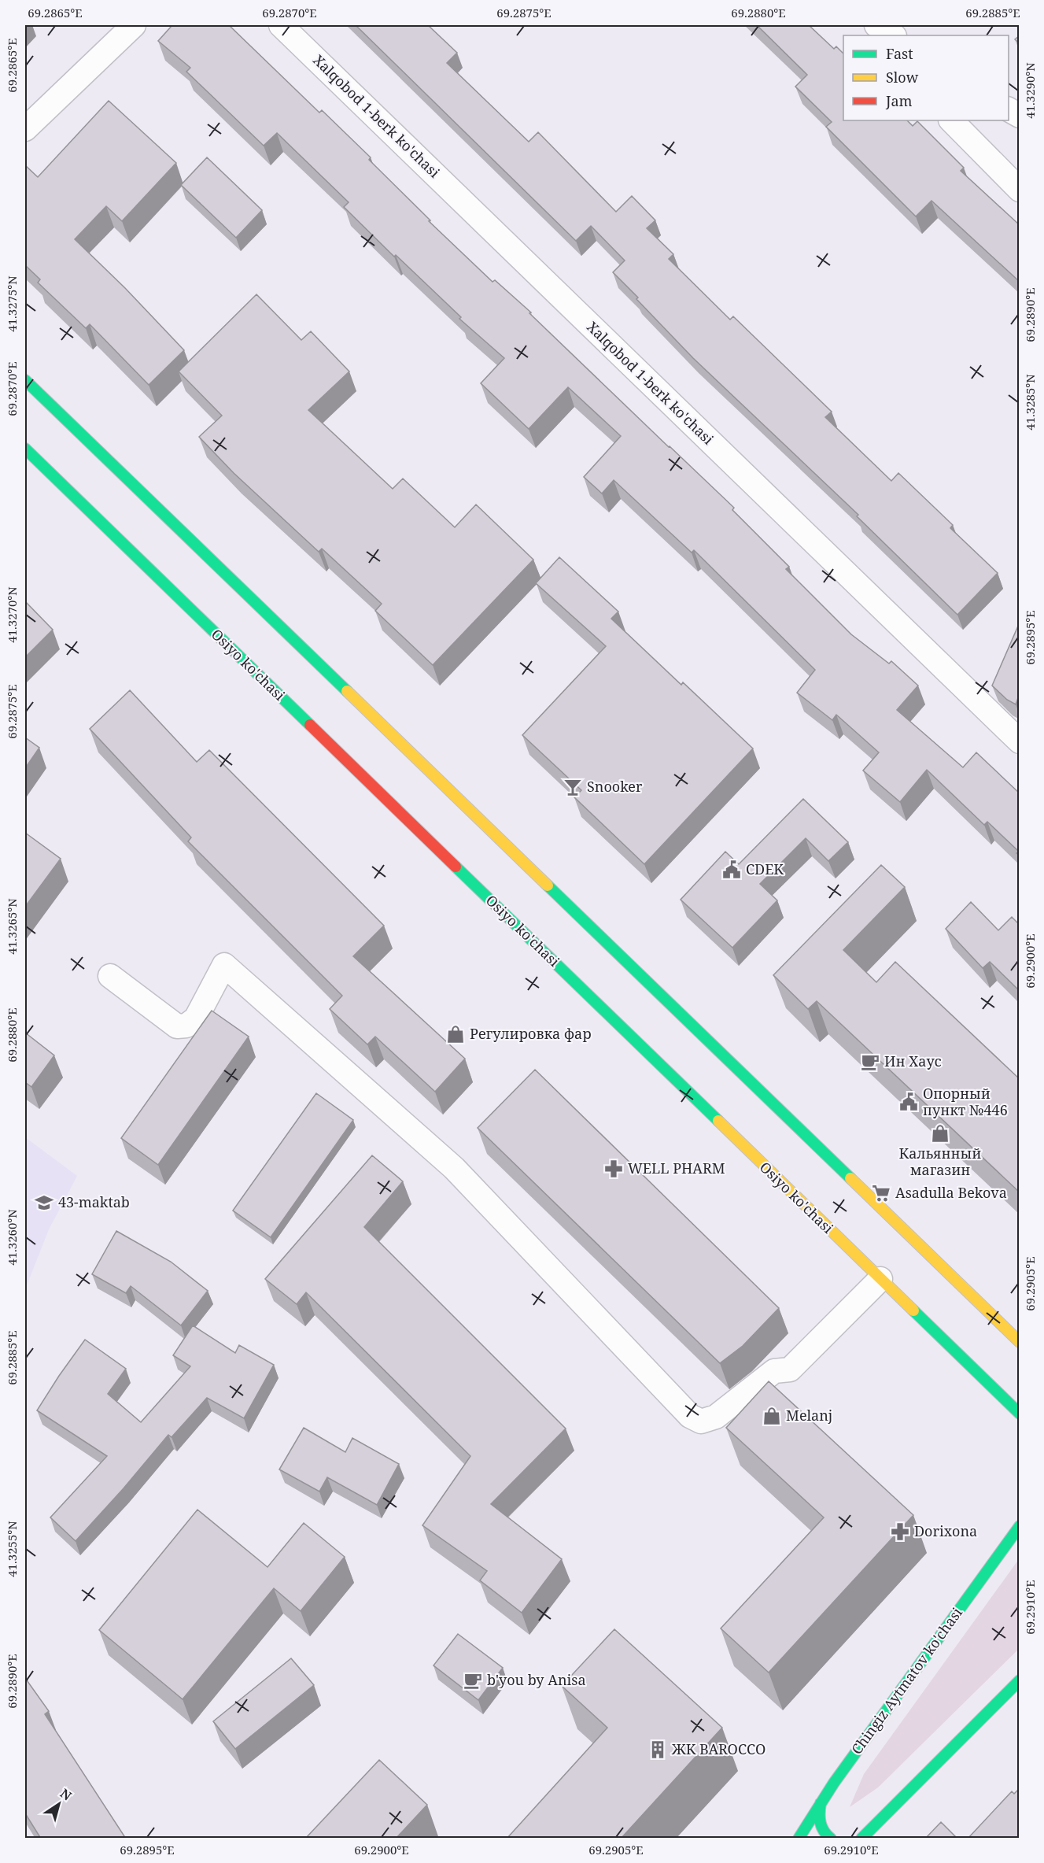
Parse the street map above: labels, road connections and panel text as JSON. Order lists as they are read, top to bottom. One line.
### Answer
{"streets":{"main road":["Osiyo ko'chasi","Chingiz Aytmatov ko'chasi"],"street":["Xalqobod 1-berk ko'chasi"]},"places":{"bar":["Snooker"],"public building":["CDEK","Опорный пункт №446"],"shop":["Регулировка фар","Кальянный магазин","Melanj"],"cafe":["Ин Хаус","b'you by Anisa"],"pharmacy":["WELL PHARM","Dorixona"],"supermarket":["Asadulla Bekova"],"school or university":["43-maktab"],"building":["ЖК BAROCCO"]},"legend":["Fast","Slow","Jam"],"north":"top right","coordinates":["69.2865°E","69.2870°E","69.2875°E","69.2880°E","69.2885°E","41.3290°N","41.3275°N","69.2890°E","41.3285°N","41.3270°N","69.2895°E","41.3265°N","69.2900°E","41.3260°N","69.2905°E","41.3255°N","69.2910°E"]}
